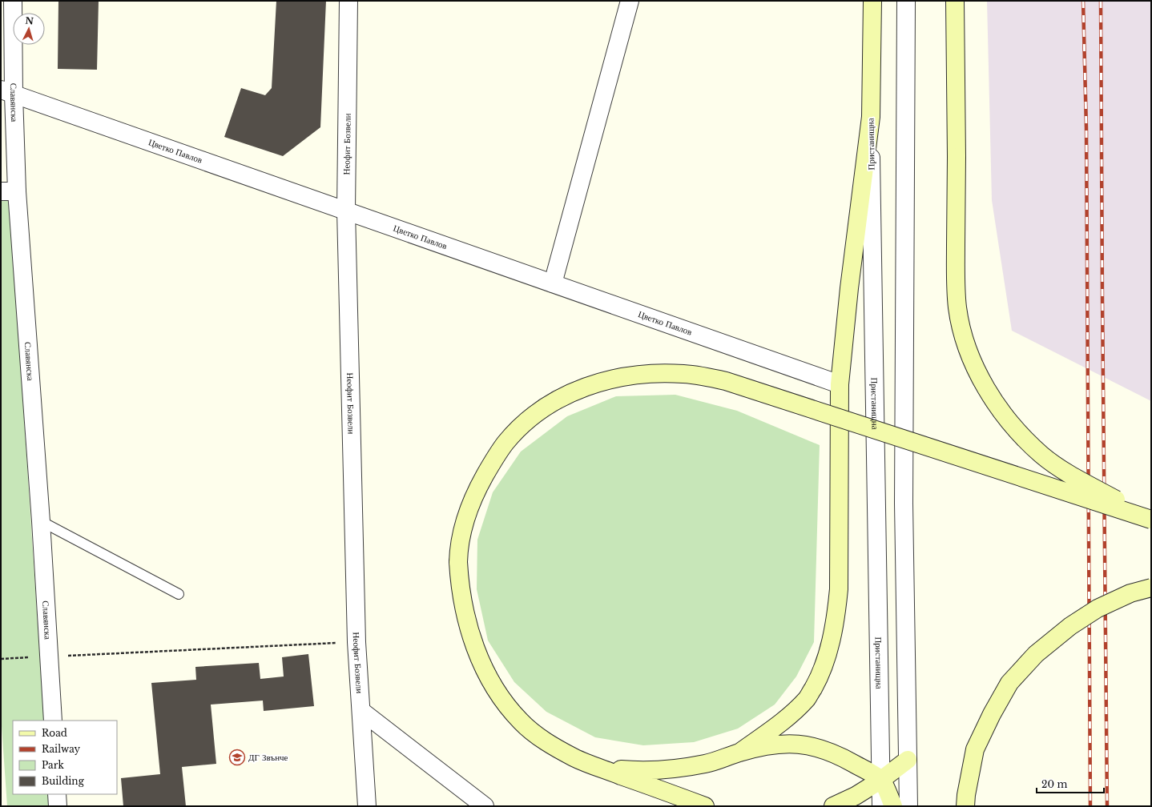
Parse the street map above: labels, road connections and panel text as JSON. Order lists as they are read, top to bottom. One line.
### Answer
{"streets":{"main road":["Пристанищна"],"street":["Славянска","Неофит Бозвели","Цветко Павлов"]},"crossings":[["Славянска","Цветко Павлов"],["Неофит Бозвели","Цветко Павлов"]],"places":{"school or university":["ДГ Звънче"]},"legend":["Road","Railway","Park","Building"],"scale_bar":"20 m","north":"top"}
